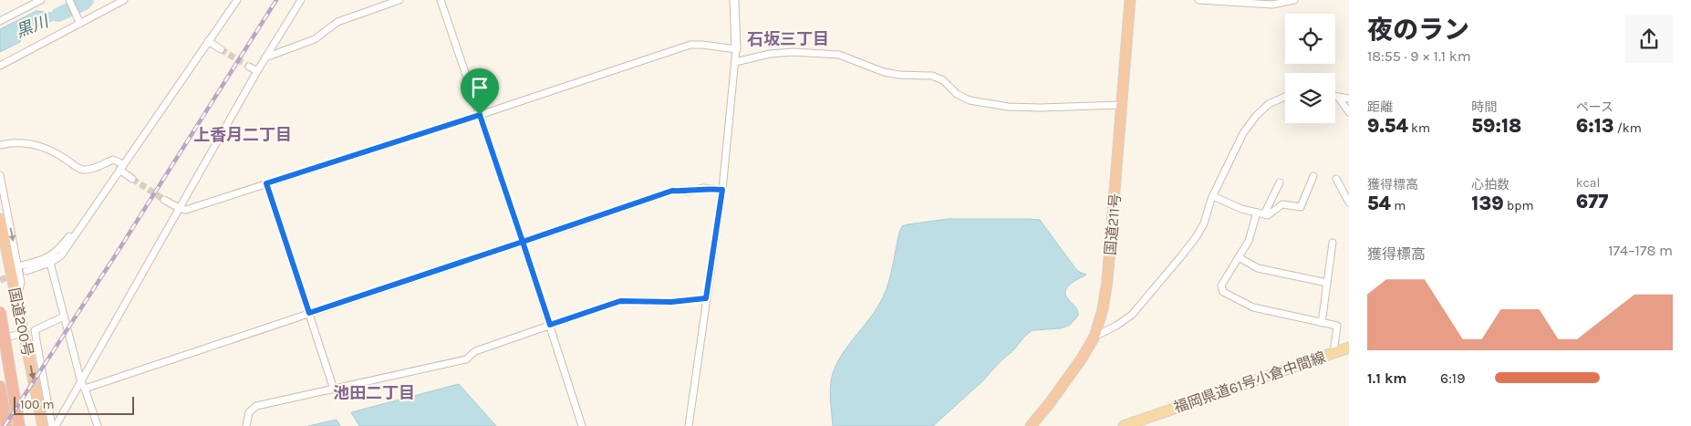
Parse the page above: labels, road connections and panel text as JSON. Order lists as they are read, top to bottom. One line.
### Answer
{"streets":{"highway":["国道211号","国道200号"],"main road":["福岡県道61号小倉中間線"]},"districts":["石坂三丁目","上香月二丁目","池田二丁目"],"water":["黒川"],"scale_bar":"100 m","page":{"heading":["夜のラン","18:55 · 9 × 1.1 km"],"stats":[["距離","9.54 km"],["時間","59:18"],["ペース","6:13 /km"],["獲得標高","54 m"],["心拍数","139 bpm"],["kcal","677"]],"chart":["獲得標高","174–178 m"],"list":[{"name":"1.1 km","note":"6:19"}],"scale":"100 m"}}
